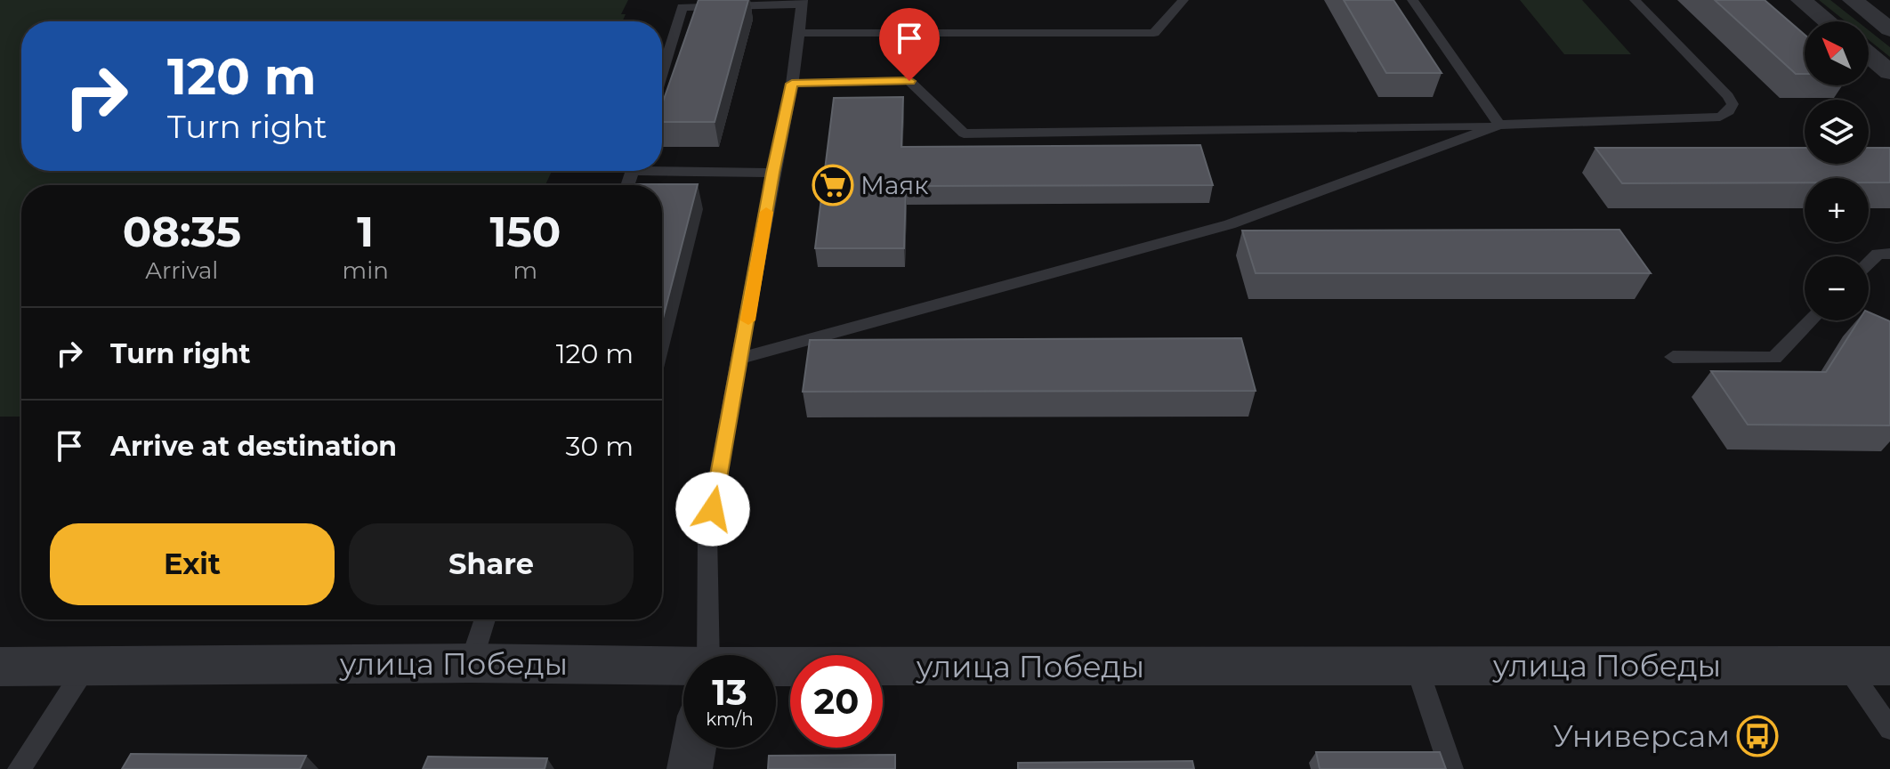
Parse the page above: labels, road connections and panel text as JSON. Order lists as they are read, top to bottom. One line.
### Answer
{"streets":{"street":["улица Победы"]},"places":{"supermarket":["Маяк"],"bus stop":["Универсам"]},"north":"top left","page":{"map_buttons":["+","−"],"turn":["120 m","Turn right"],"eta":["08:35","Arrival","1","min","150","m"],"list":[{"name":"Turn right","value":"120 m"},{"name":"Arrive at destination","value":"30 m"}],"buttons":["Exit","Share"],"speed":"13 km/h","limit":"20"}}
